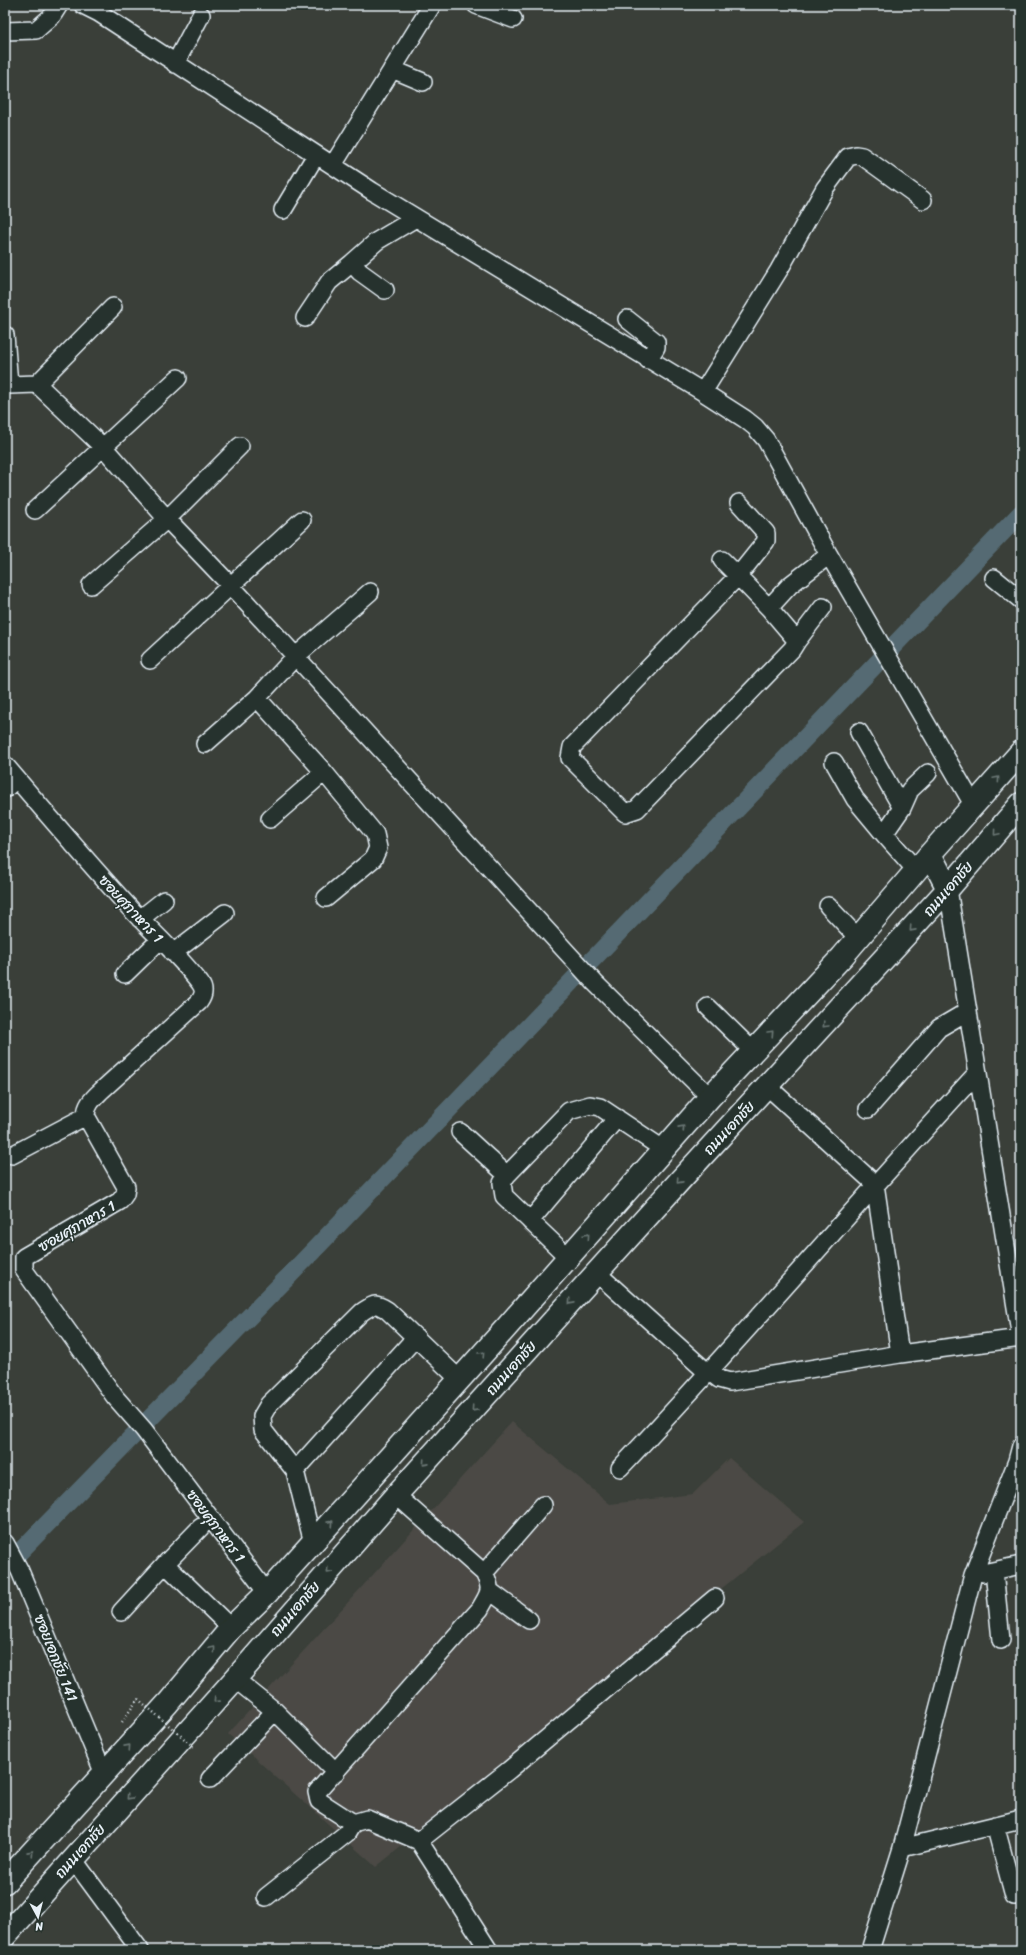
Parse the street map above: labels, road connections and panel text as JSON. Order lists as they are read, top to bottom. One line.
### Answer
{"streets":{"main road":["ถนนเอกชัย"],"street":["ซอยศุภาหาร 1","ซอยเอกชัย 141"]},"crossings":[["ถนนเอกชัย","ซอยศุภาหาร 1"],["ถนนเอกชัย","ซอยเอกชัย 141"]],"north":"bottom"}
